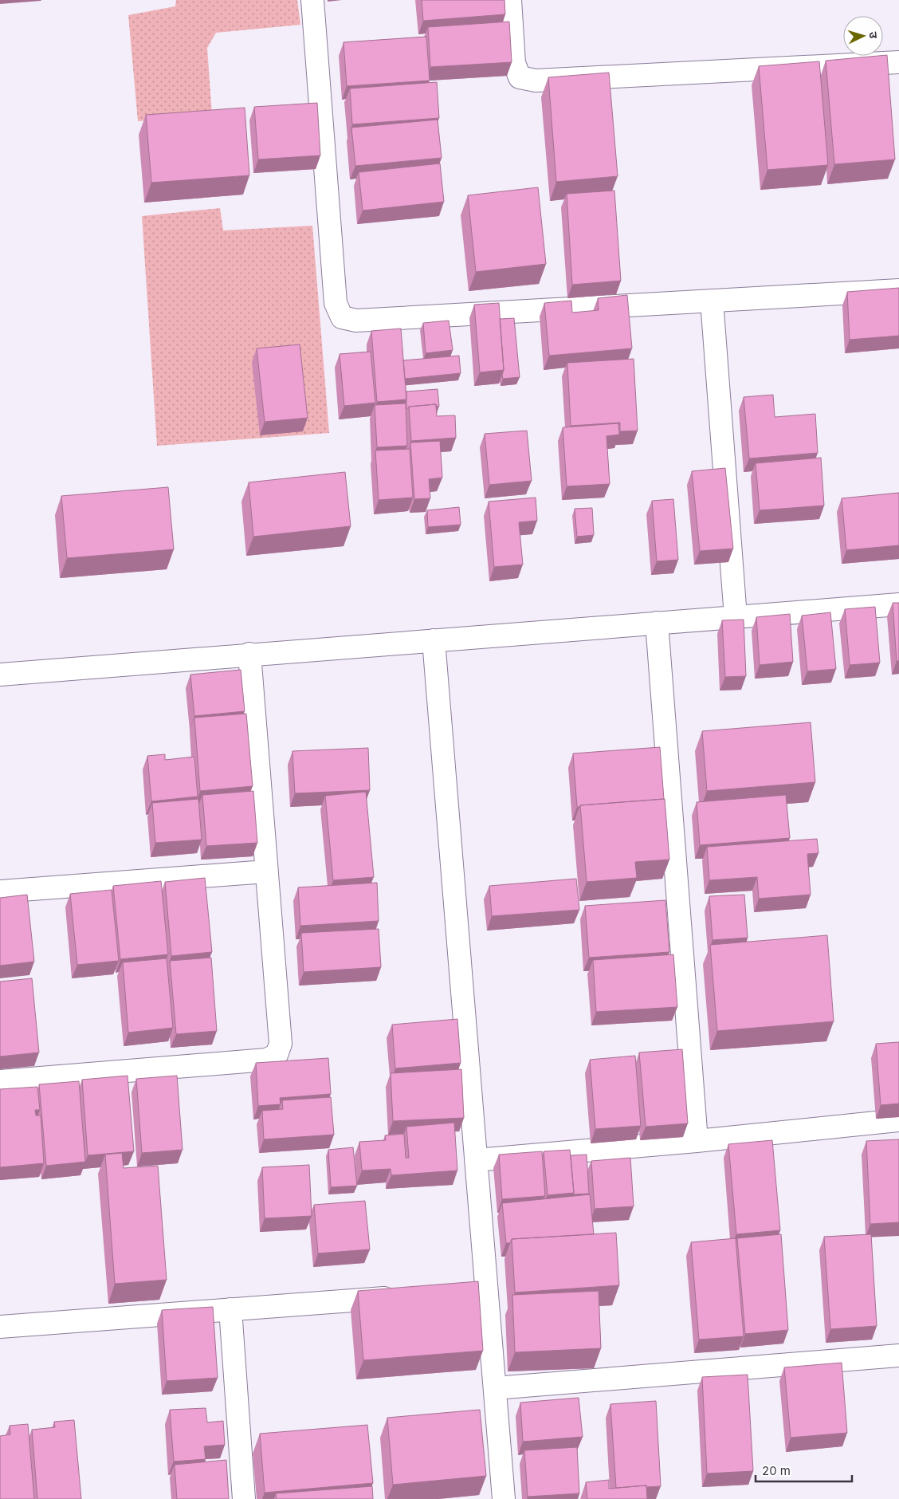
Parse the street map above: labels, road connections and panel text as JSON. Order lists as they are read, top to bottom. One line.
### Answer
{"scale_bar":"20 m","north":"right"}
